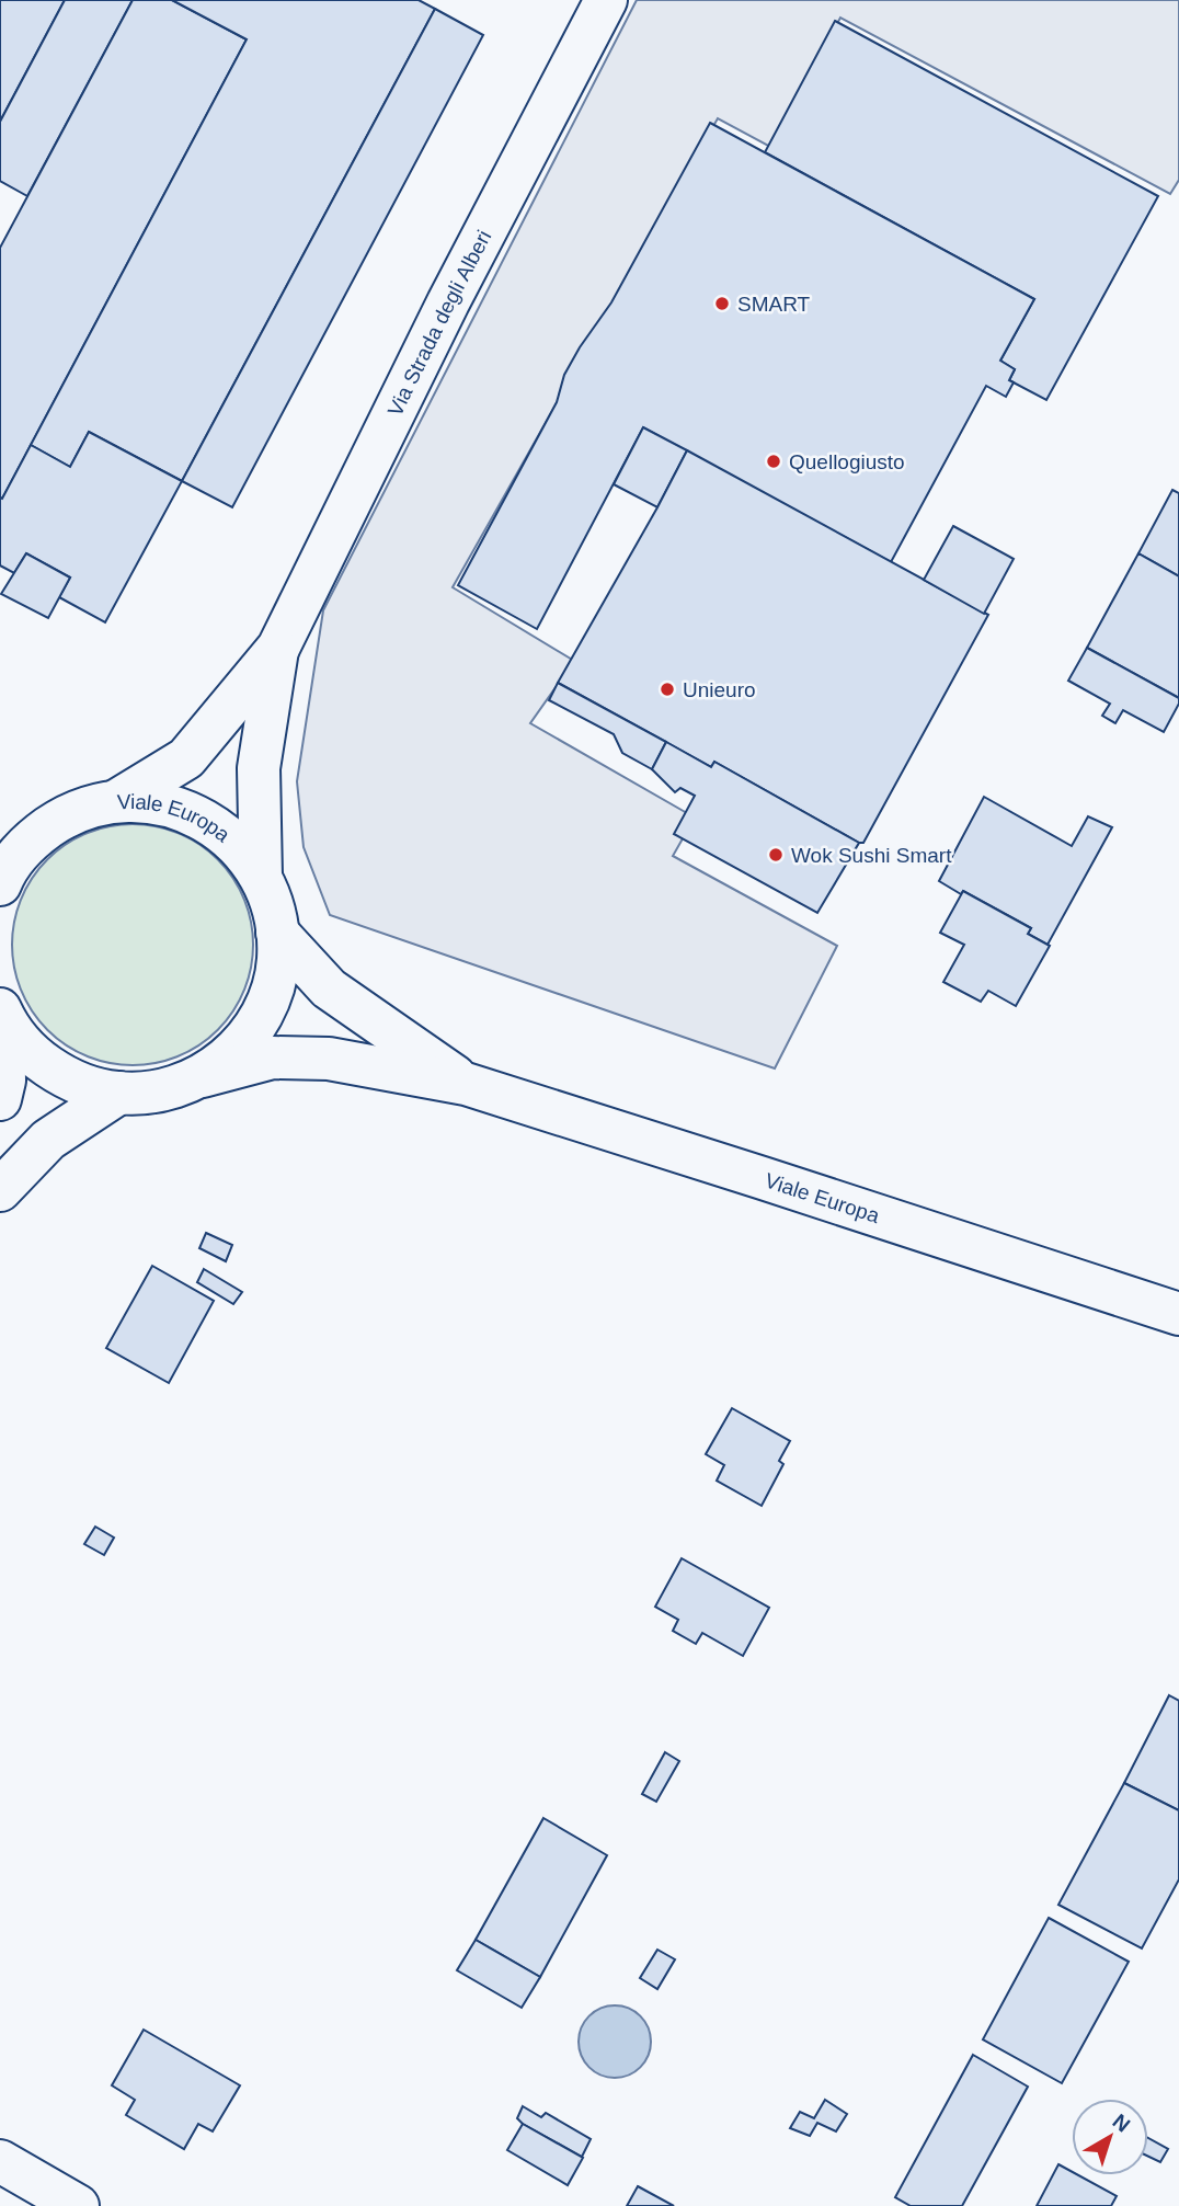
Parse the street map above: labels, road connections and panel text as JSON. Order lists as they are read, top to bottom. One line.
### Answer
{"streets":{"main road":["Via Strada degli Alberi","Viale Europa"]},"crossings":[["Via Strada degli Alberi","Viale Europa"]],"places":["SMART","Quellogiusto","Unieuro","Wok Sushi Smart"],"north":"top right"}
